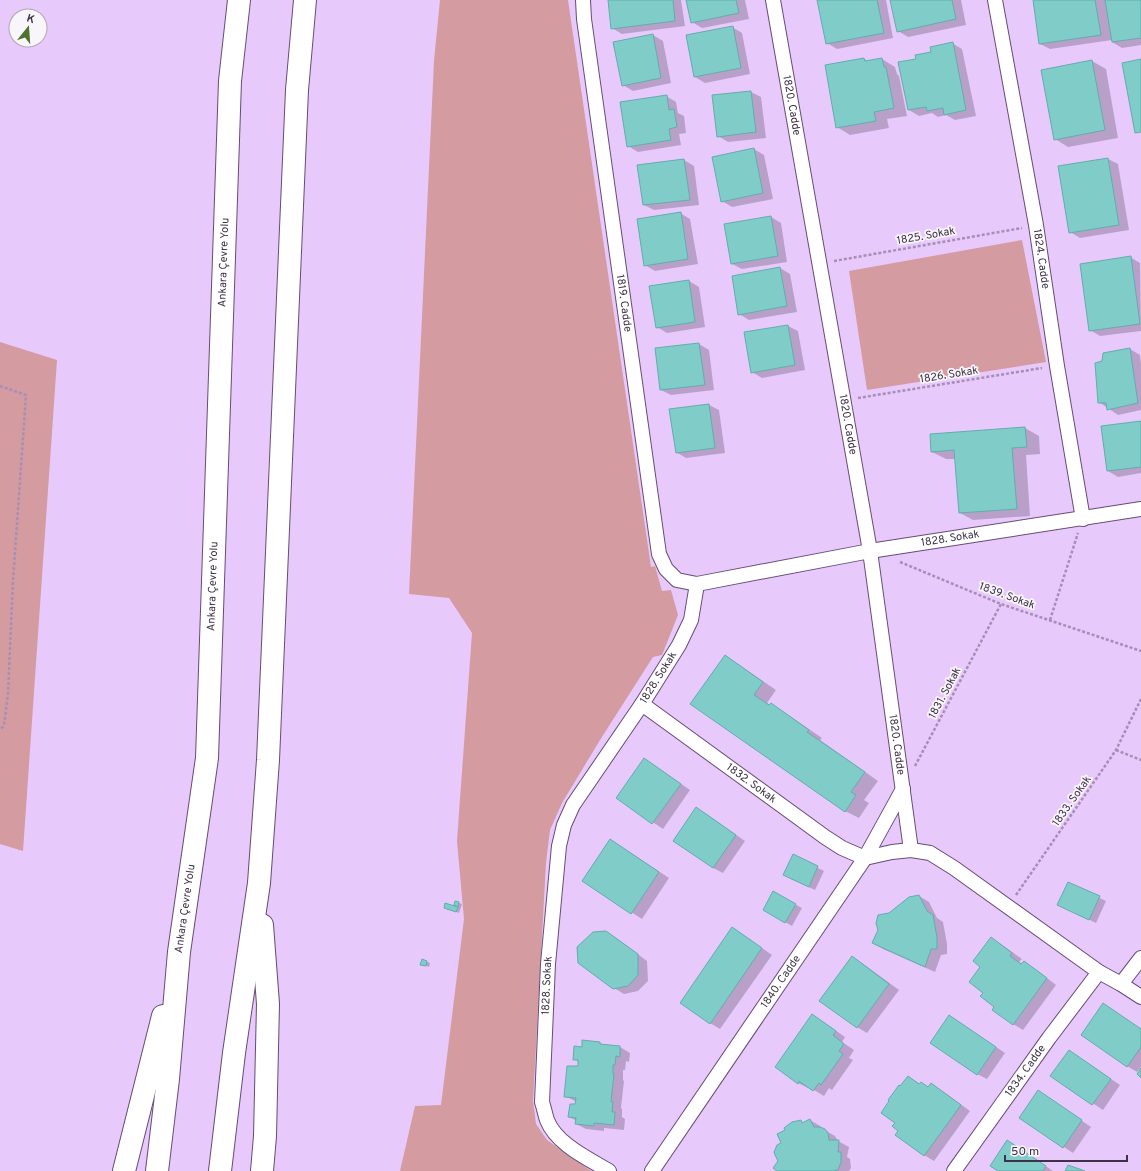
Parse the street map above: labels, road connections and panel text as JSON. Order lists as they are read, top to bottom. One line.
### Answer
{"streets":{"highway":["Ankara Çevre Yolu"],"street":["1820. Cadde","1824. Cadde","1819. Cadde","1828. Sokak","1832. Sokak","1840. Cadde","1834. Cadde"],"path":["1825. Sokak","1826. Sokak","1839. Sokak","1831. Sokak","1833. Sokak"]},"crossings":[["1820. Cadde","1825. Sokak"],["1820. Cadde","1826. Sokak"],["1820. Cadde","1828. Sokak"],["1820. Cadde","1831. Sokak"],["1820. Cadde","1840. Cadde"],["1825. Sokak","1824. Cadde"],["1824. Cadde","1826. Sokak"],["1824. Cadde","1828. Sokak"],["1819. Cadde","1828. Sokak"],["1828. Sokak","1832. Sokak"],["1839. Sokak","1831. Sokak"],["1831. Sokak","1840. Cadde"],["1832. Sokak","1840. Cadde"]],"scale_bar":"50 m","north":"top"}
